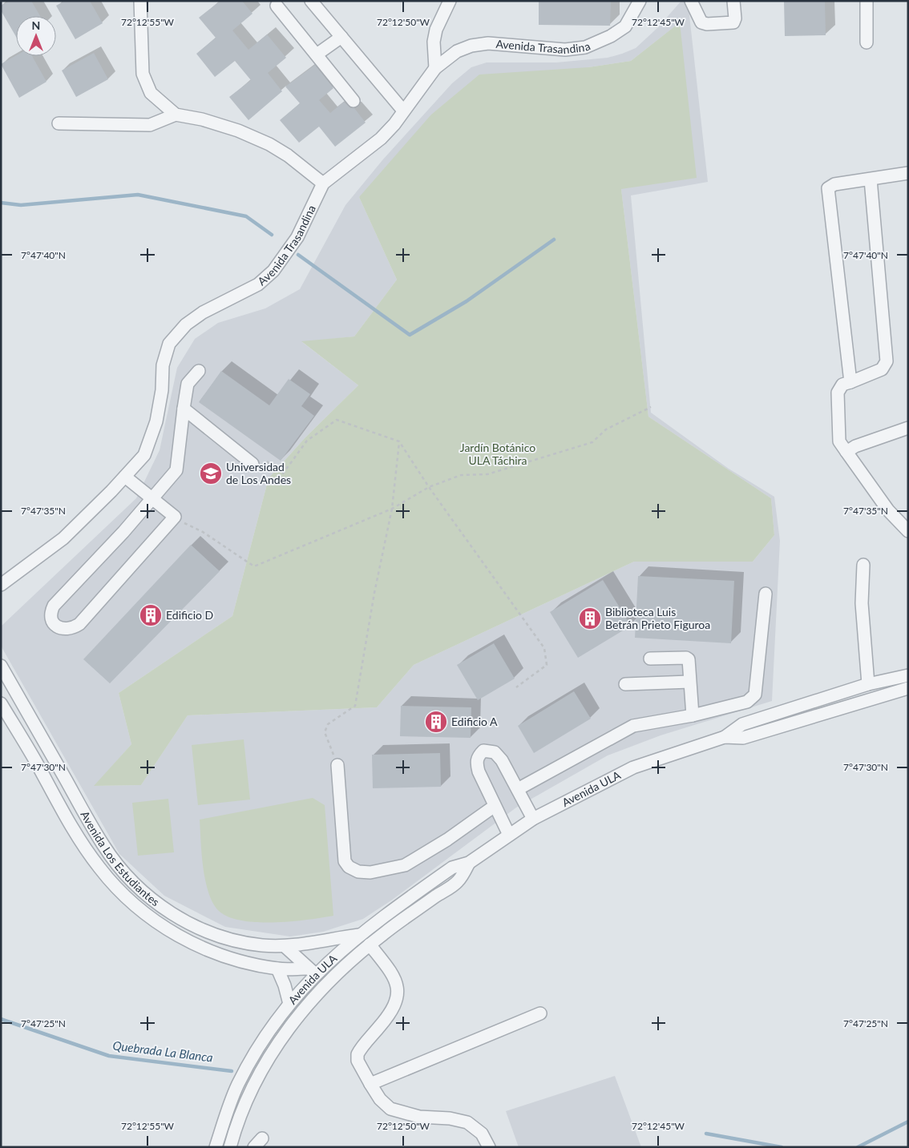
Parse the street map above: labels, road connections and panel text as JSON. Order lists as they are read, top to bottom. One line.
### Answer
{"streets":{"street":["Avenida Trasandina","Avenida ULA","Avenida Los Estudiantes"]},"crossings":[["Avenida ULA","Avenida Los Estudiantes"]],"water":["Quebrada La Blanca"],"parks":["Jardín Botánico ULA Táchira"],"places":{"school or university":["Universidad de Los Andes"],"building":["Edificio D","Biblioteca Luis Betrán Prieto Figuroa","Edificio A"]},"north":"top","coordinates":["72°12'55\"W","72°12'50\"W","72°12'45\"W","7°47'40\"N","7°47'35\"N","7°47'30\"N","7°47'25\"N"]}
